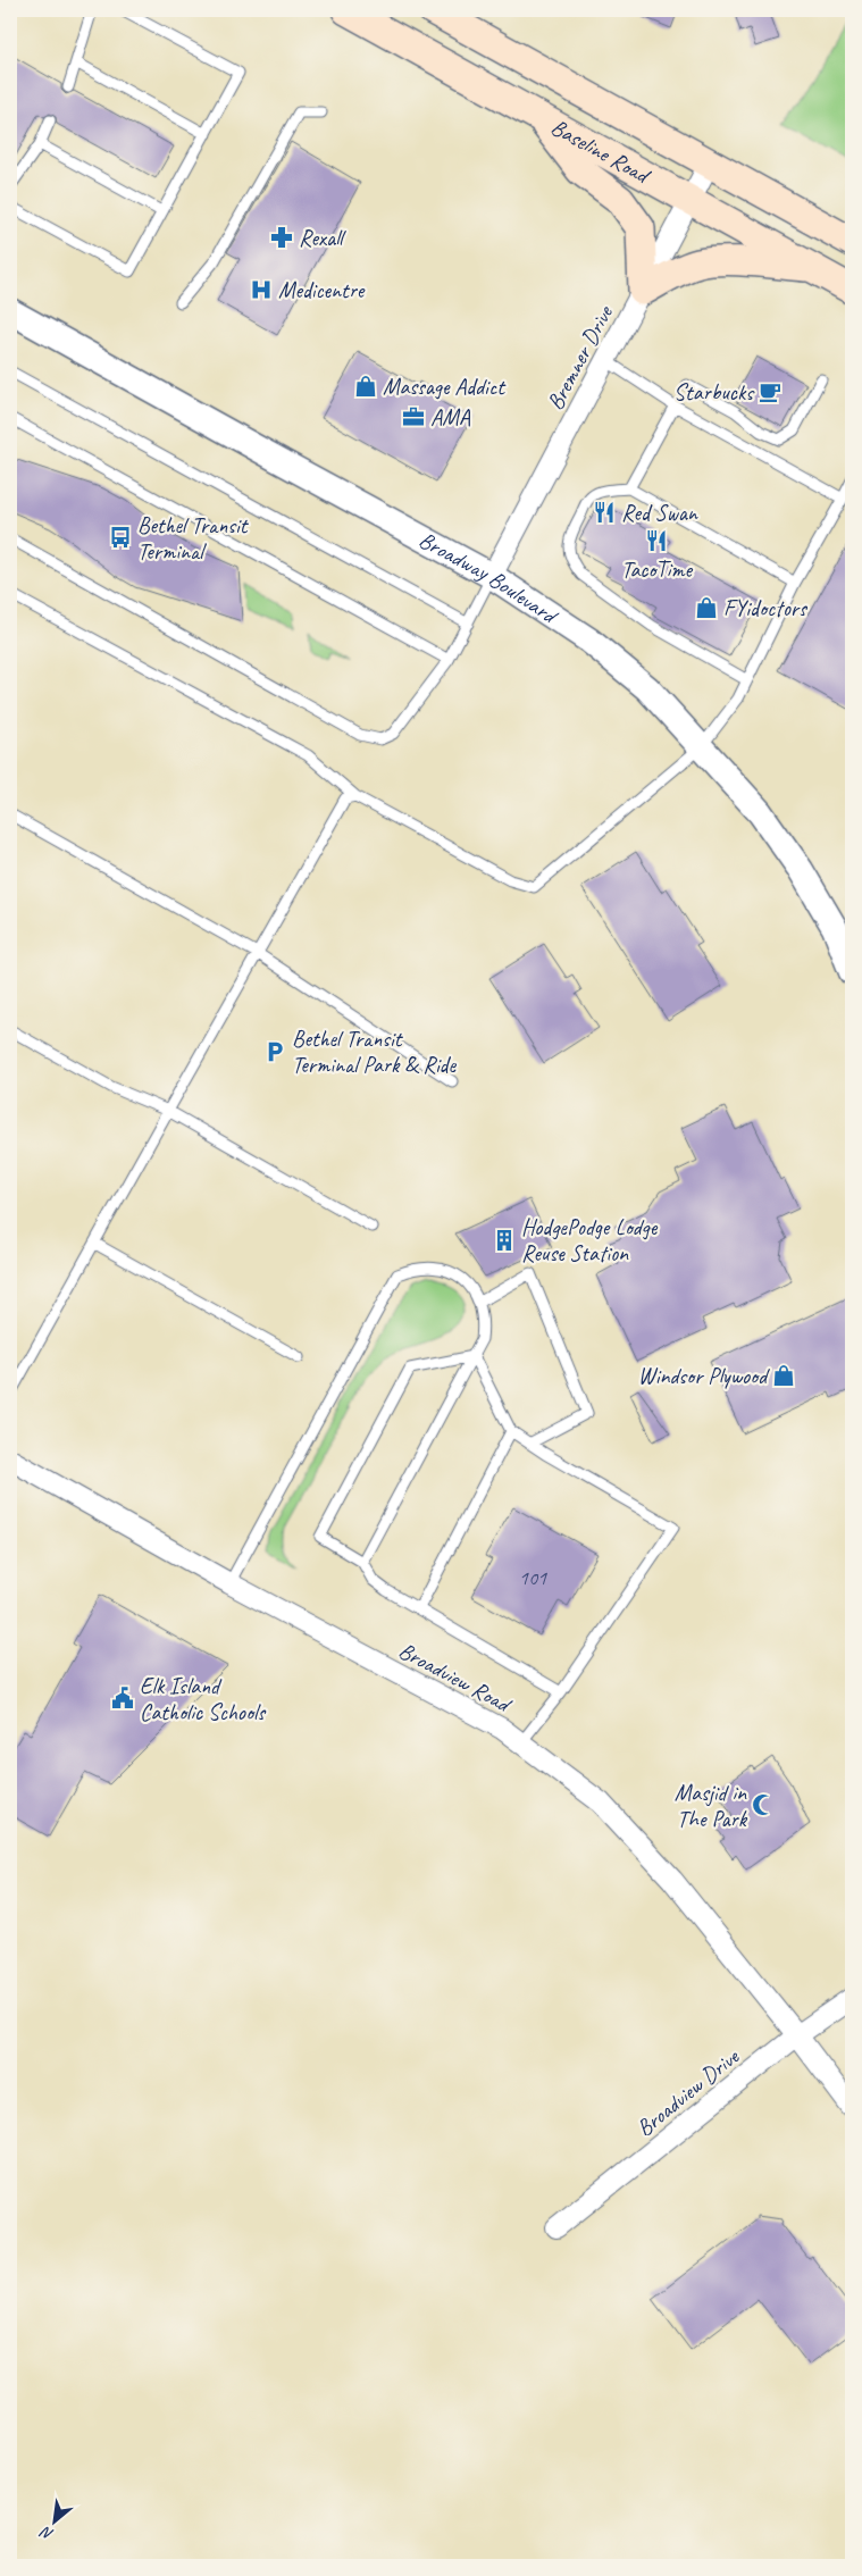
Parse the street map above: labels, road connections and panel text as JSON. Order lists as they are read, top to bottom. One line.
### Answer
{"streets":{"main road":["Baseline Road"],"street":["Bremner Drive","Broadway Boulevard","Broadview Road","Broadview Drive"]},"crossings":[["Baseline Road","Bremner Drive"],["Bremner Drive","Broadway Boulevard"],["Broadview Road","Broadview Drive"]],"places":{"pharmacy":["Rexall"],"hospital":["Medicentre"],"shop":["Massage Addict","FYidoctors","Windsor Plywood"],"cafe":["Starbucks"],"office":["AMA"],"restaurant":["Red Swan","TacoTime"],"bus stop":["Bethel Transit Terminal"],"parking":["Bethel Transit Terminal Park & Ride"],"building":["HodgePodge Lodge Reuse Station"],"public building":["Elk Island Catholic Schools"],"mosque":["Masjid in The Park"]},"house_numbers":["101"],"north":"bottom left"}
